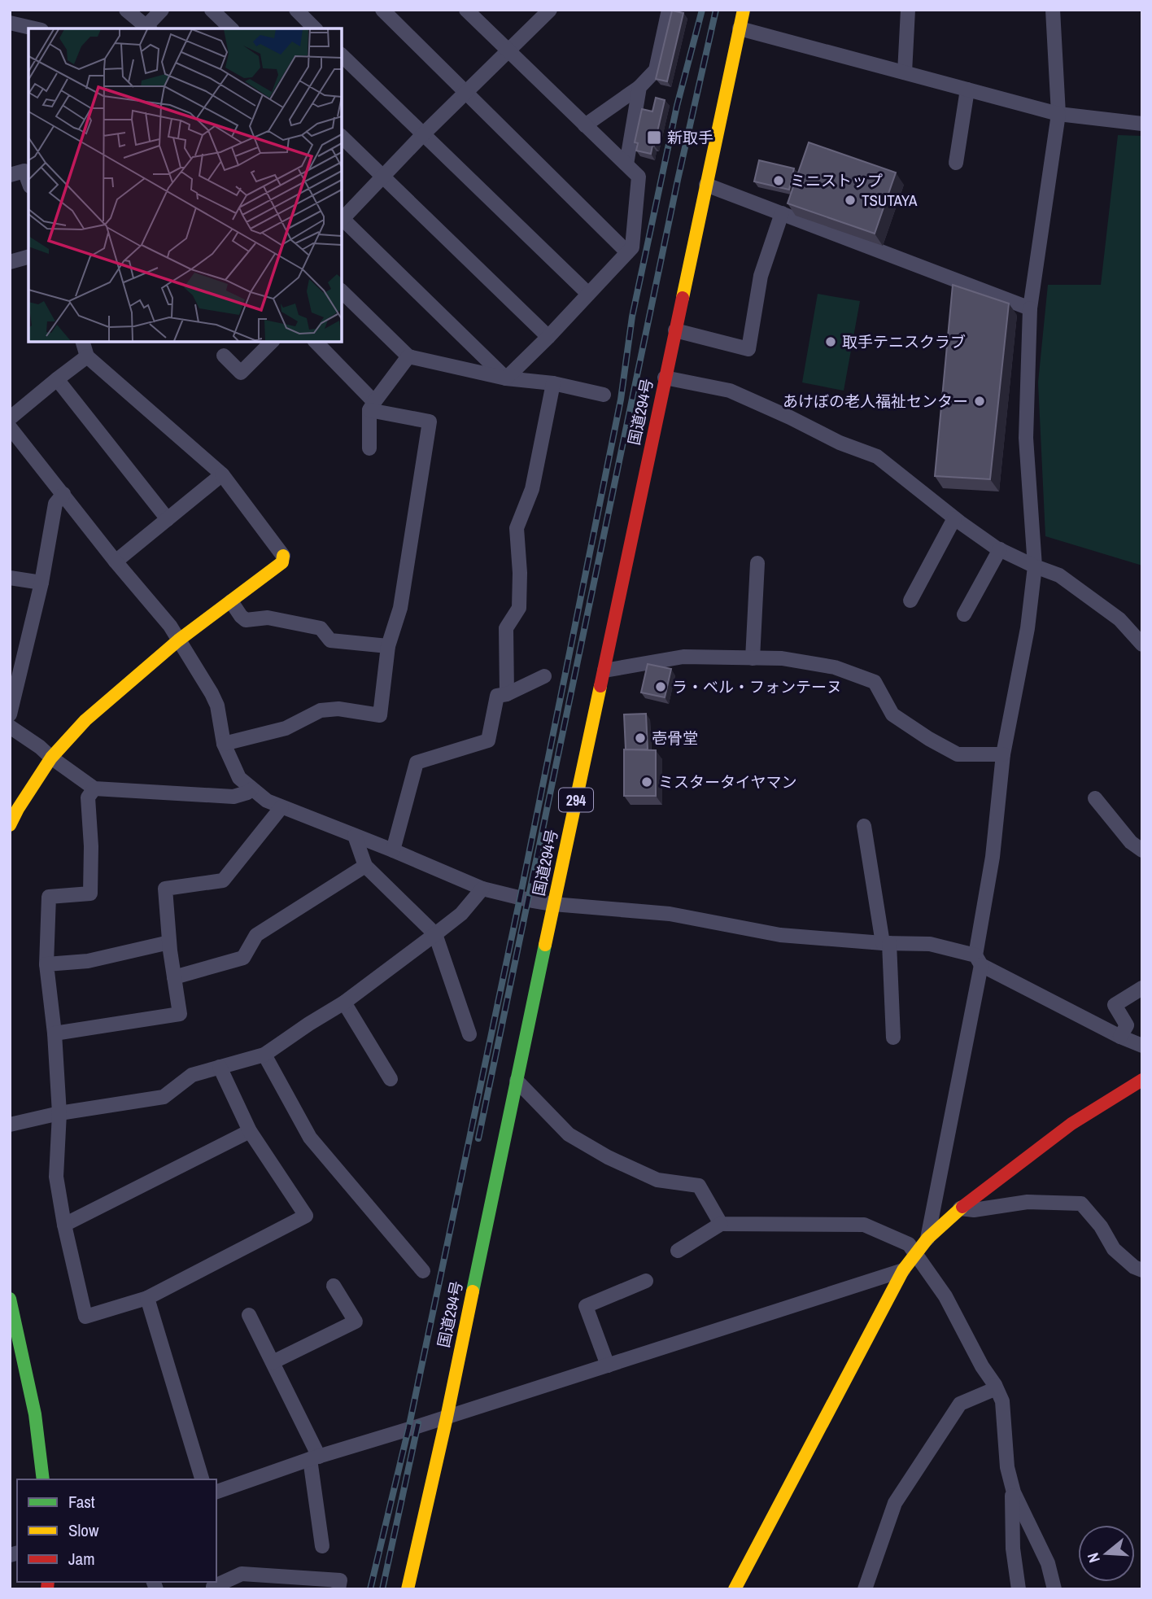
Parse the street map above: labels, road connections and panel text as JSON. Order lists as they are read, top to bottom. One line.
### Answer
{"streets":{"main road":["国道294号","294"]},"places":{"transit":["新取手"],"other":["ミニストップ","TSUTAYA","取手テニスクラブ","あけぼの老人福祉センター","ラ・ベル・フォンテーヌ","壱骨堂","ミスタータイヤマン"]},"legend":["Fast","Slow","Jam"],"north":"left"}
